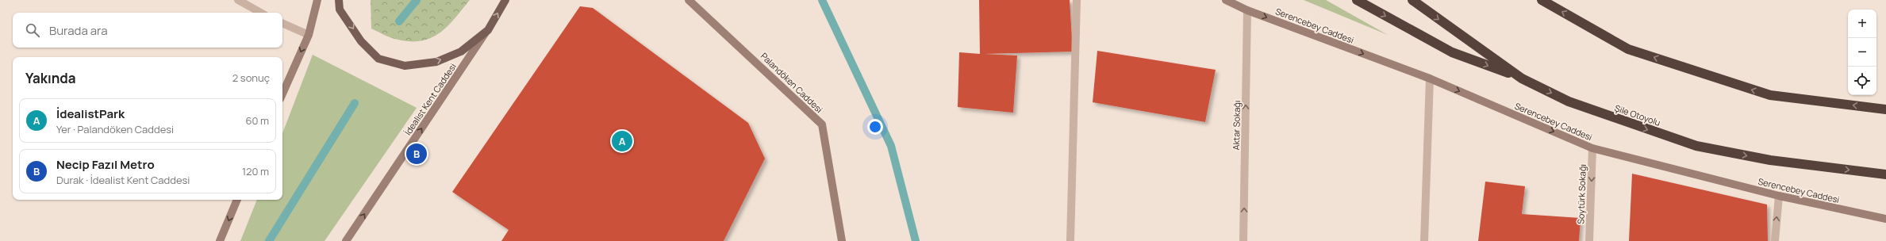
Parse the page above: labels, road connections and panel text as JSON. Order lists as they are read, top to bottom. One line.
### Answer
{"streets":{"highway":["Şile Otoyolu"],"main road":["İdealist Kent Caddesi"],"street":["Serencebey Caddesi","Palandöken Caddesi","Aktar Sokağı","Soytürk Sokağı"]},"crossings":[["Serencebey Caddesi","Aktar Sokağı"],["Serencebey Caddesi","Soytürk Sokağı"]],"one_way":["Serencebey Caddesi","Aktar Sokağı","Soytürk Sokağı"],"page":{"map_buttons":["+","−"],"search":"Burada ara","heading":["Yakında","2 sonuç"],"list":[{"mark":"A","name":"İdealistPark","note":"Yer · Palandöken Caddesi","value":"60 m"},{"mark":"B","name":"Necip Fazıl Metro","note":"Durak · İdealist Kent Caddesi","value":"120 m"}],"pins":["A","B"]}}
